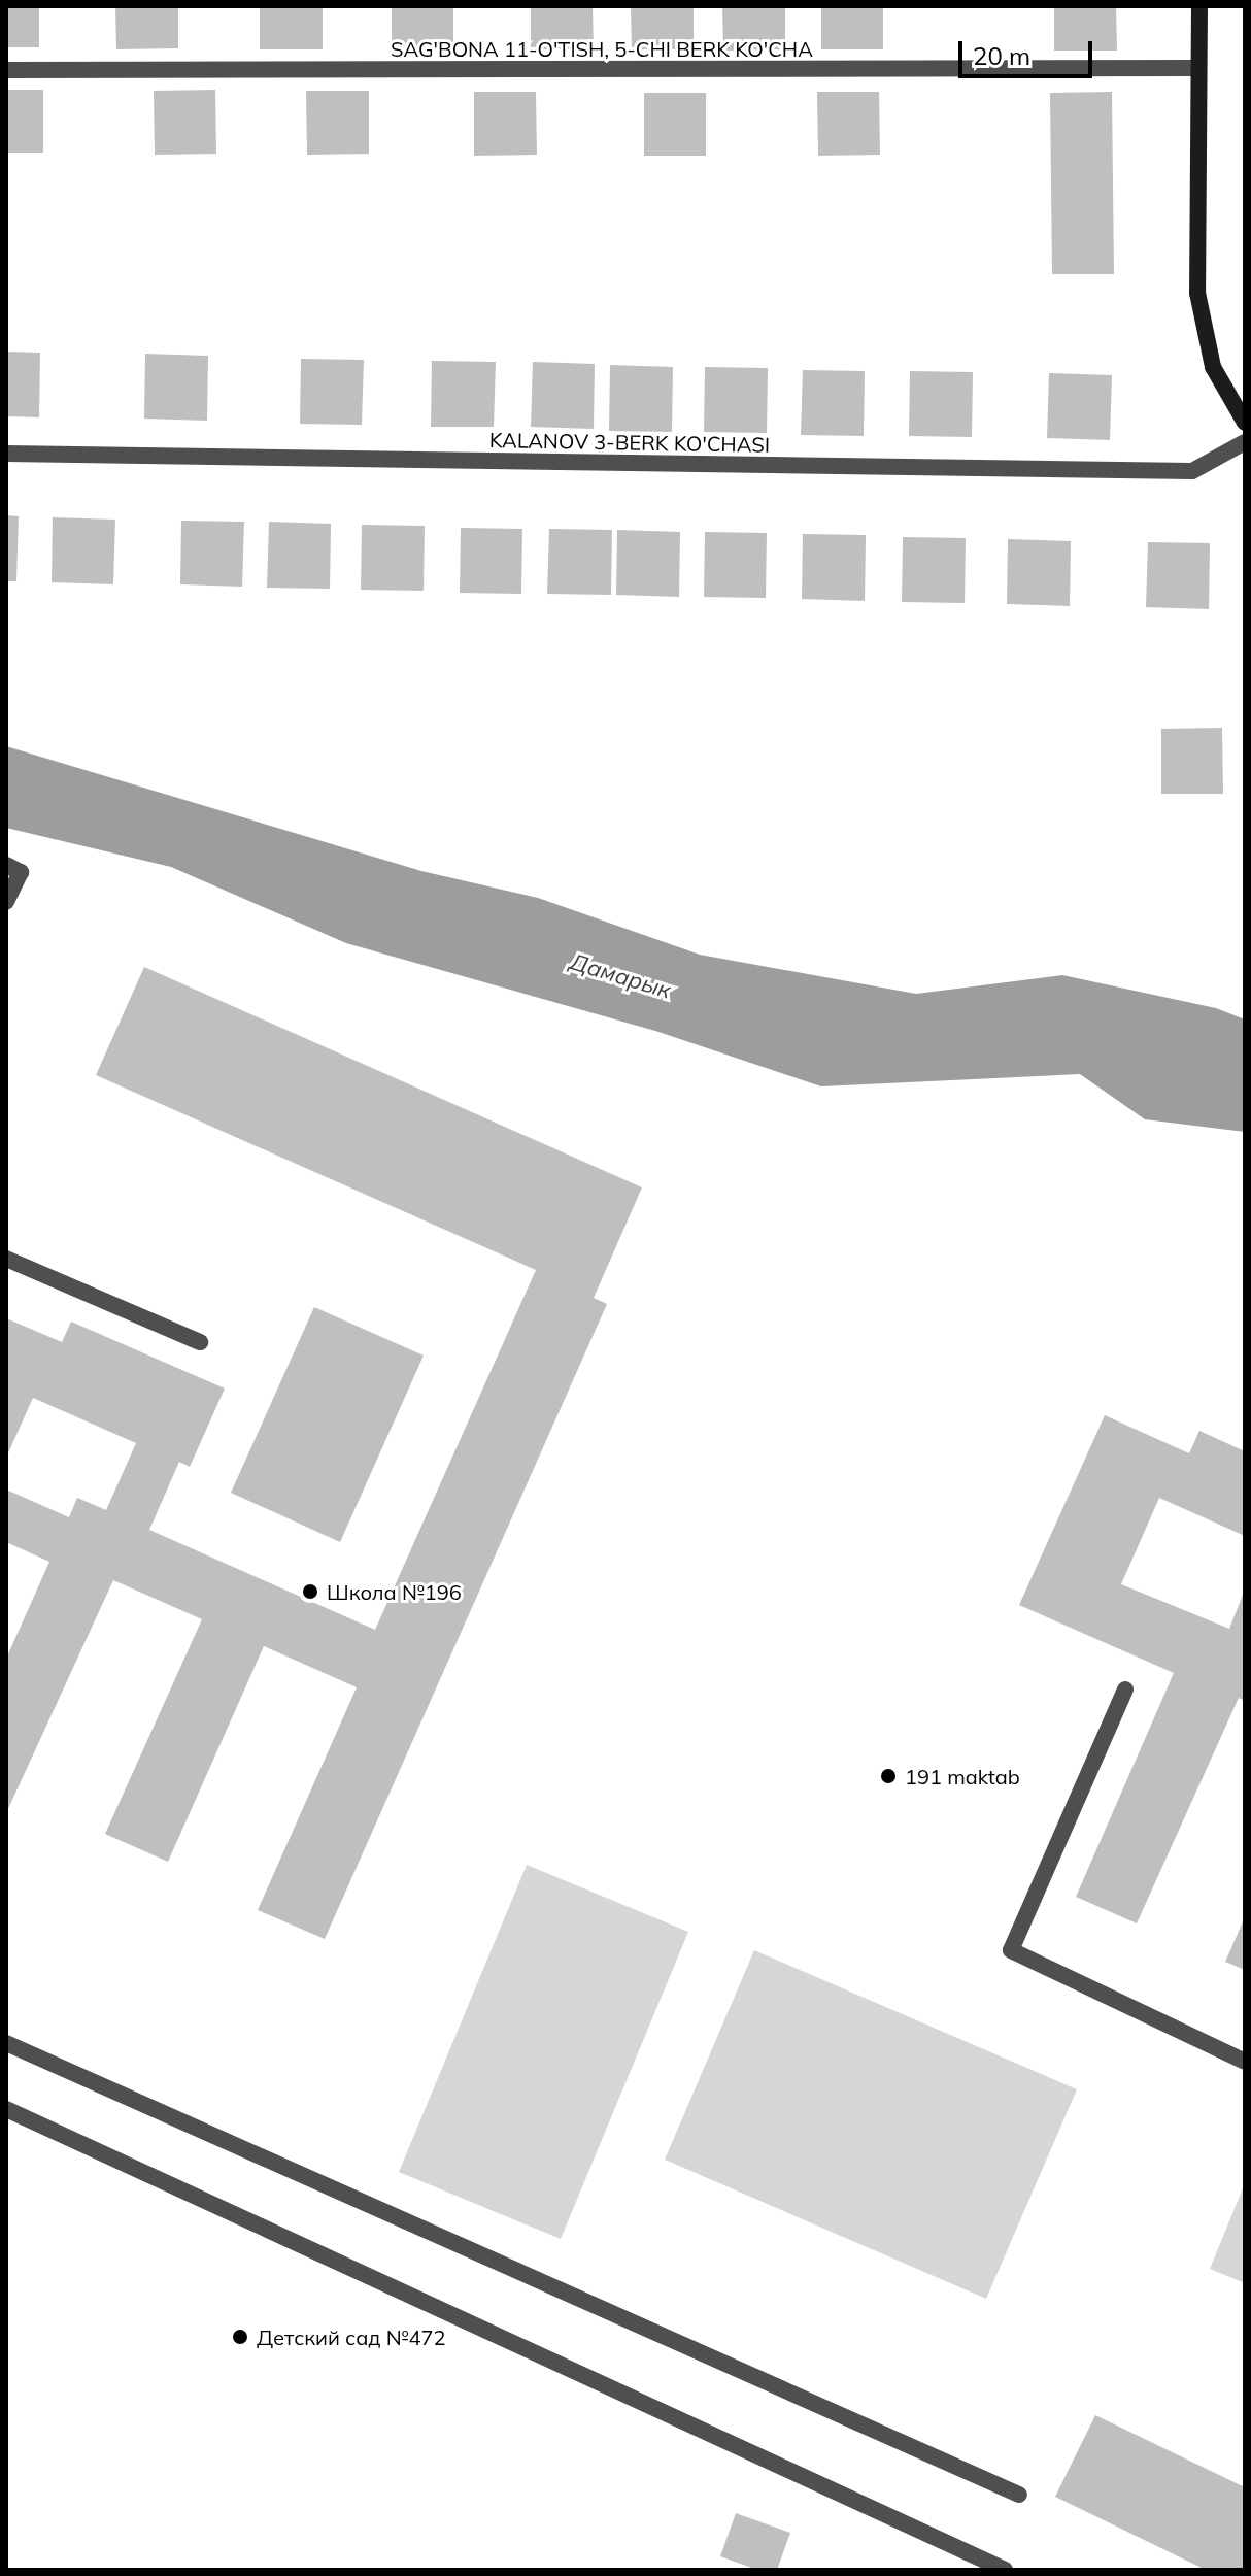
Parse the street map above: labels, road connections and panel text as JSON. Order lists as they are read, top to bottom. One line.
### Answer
{"streets":{"street":["SAG'BONA 11-O'TISH, 5-CHI BERK KO'CHA","KALANOV 3-BERK KO'CHASI"]},"water":["Дамарык"],"places":["Школа №196","191 maktab","Детский сад №472"],"scale_bar":"20 m"}
